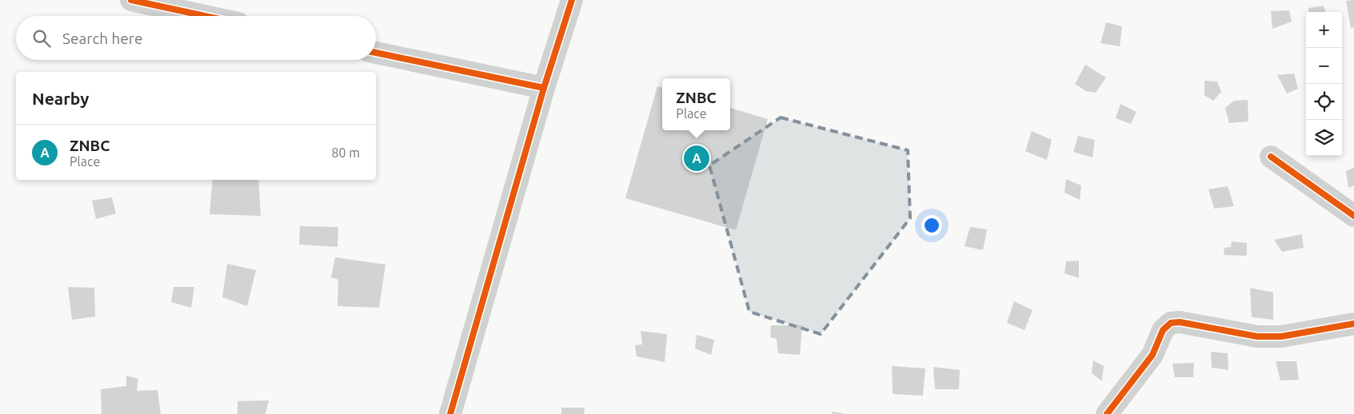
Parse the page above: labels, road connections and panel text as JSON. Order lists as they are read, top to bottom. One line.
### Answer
{"page":{"map_buttons":["+","−"],"search":"Search here","heading":"Nearby","popup":["ZNBC","Place"],"list":[{"mark":"A","name":"ZNBC","note":"Place","value":"80 m"}],"pins":"A"}}
